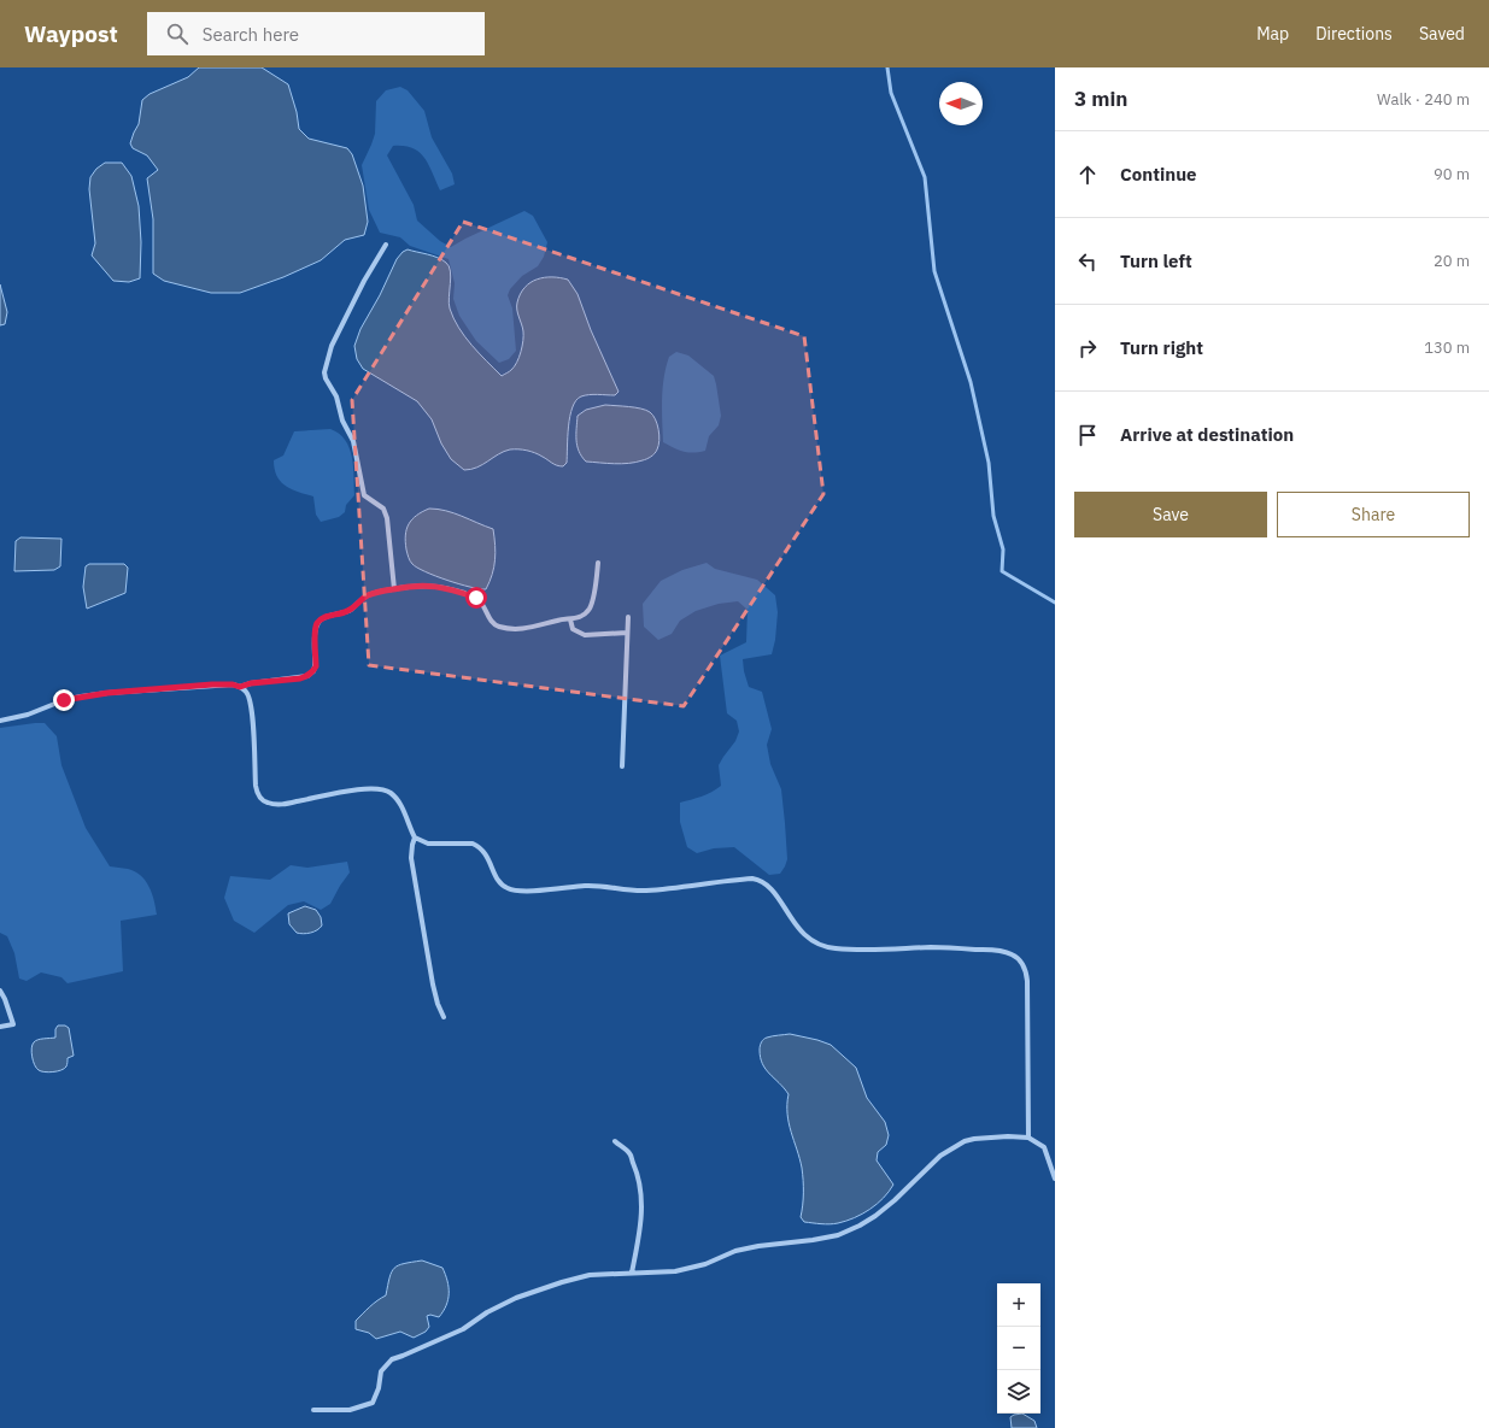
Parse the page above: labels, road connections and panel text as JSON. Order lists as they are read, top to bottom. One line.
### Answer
{"north":"left","page":{"header":"Waypost","search":"Search here","nav":["Map","Directions","Saved"],"heading":["3 min","Walk · 240 m"],"list":[["Continue","90 m"],["Turn left","20 m"],["Turn right","130 m"],"Arrive at destination"],"buttons":["Save","Share"],"map_buttons":["+","−"]}}
